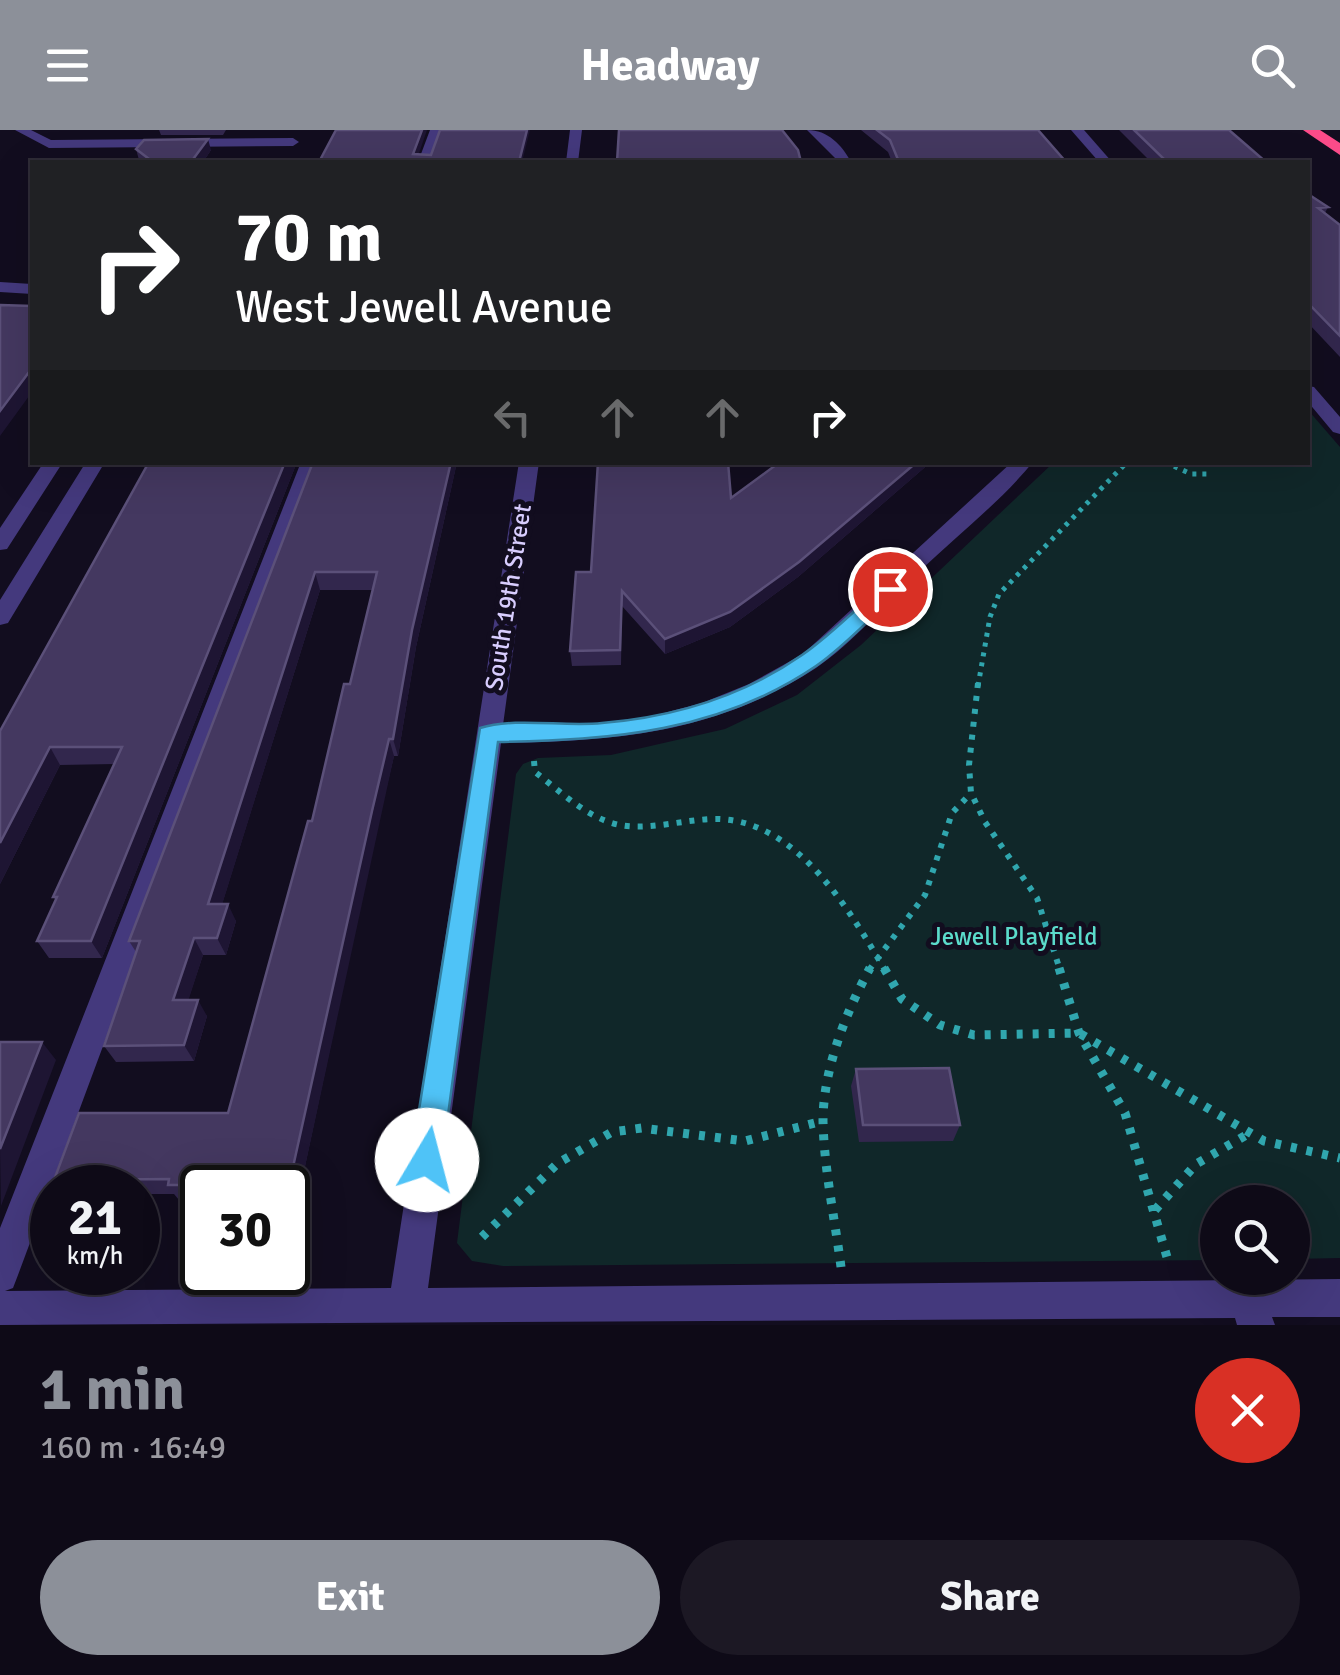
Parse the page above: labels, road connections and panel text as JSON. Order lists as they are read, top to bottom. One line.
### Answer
{"streets":{"street":["South 19th Street"]},"parks":["Jewell Playfield"],"page":{"header":"Headway","turn":["70 m","West Jewell Avenue"],"speed":"21 km/h","limit":"30","heading":["1 min","160 m · 16:49"],"buttons":["Exit","Share"]}}
